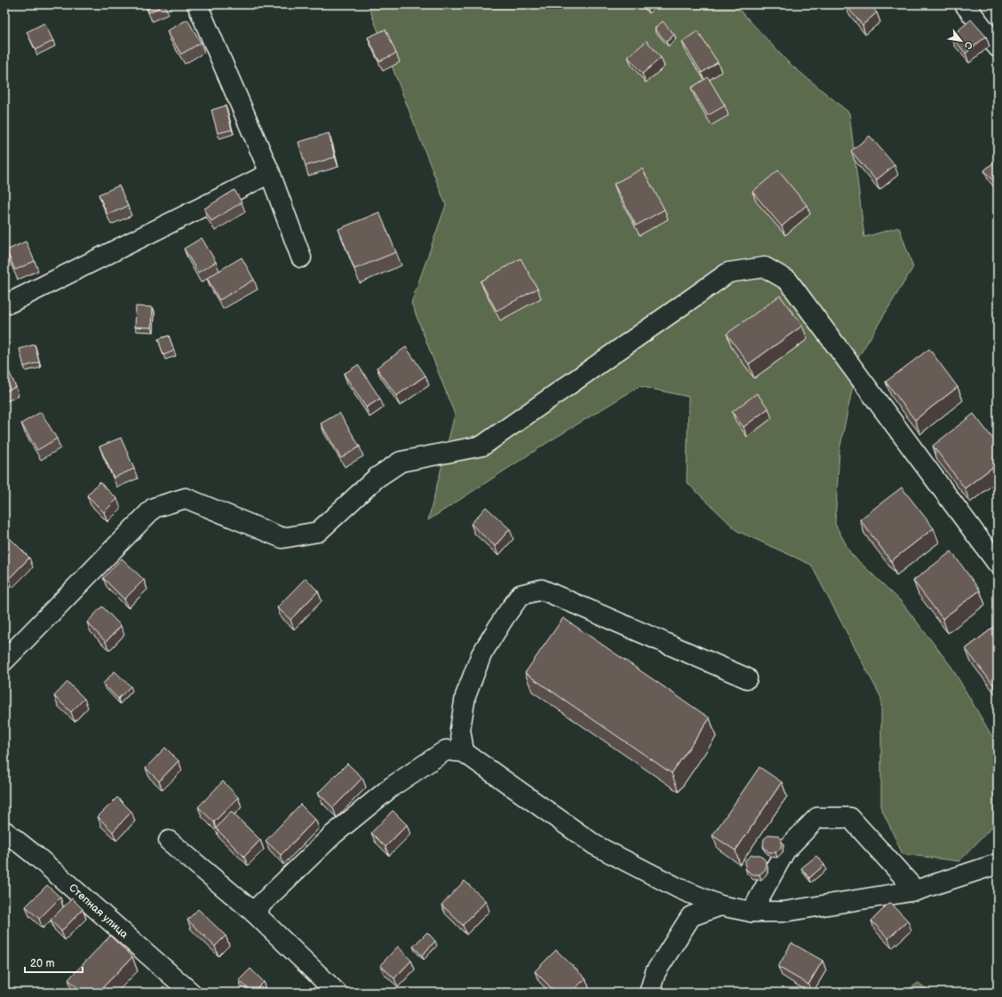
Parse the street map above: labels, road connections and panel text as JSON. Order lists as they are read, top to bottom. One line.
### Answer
{"streets":{"street":["Степная улица"]},"scale_bar":"20 m","north":"bottom right"}
